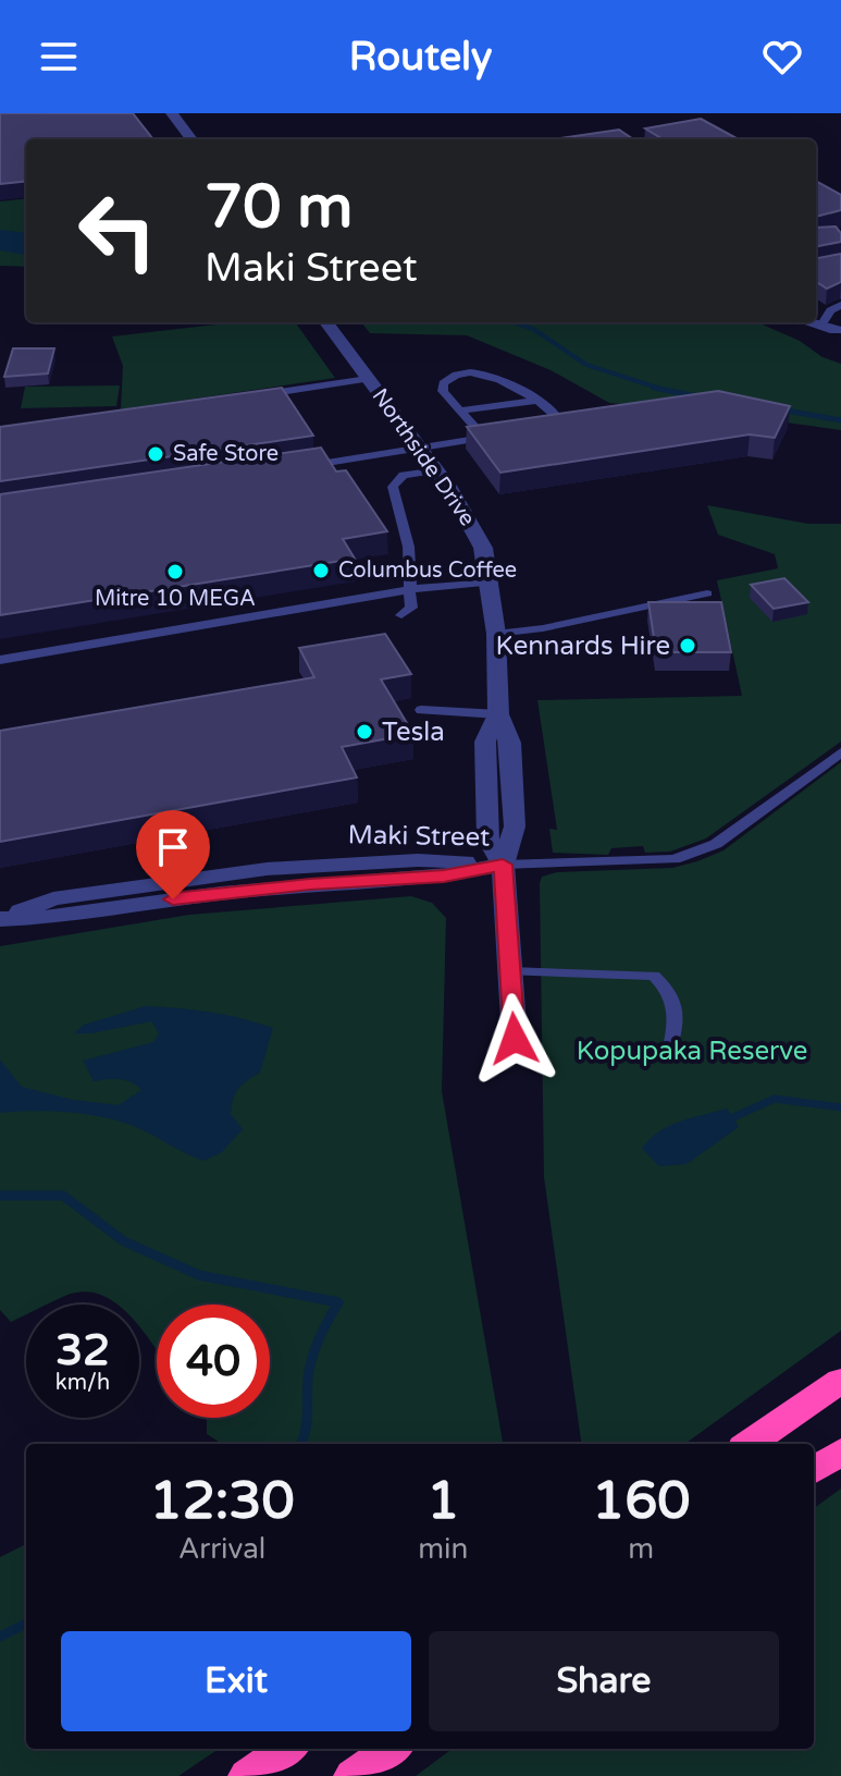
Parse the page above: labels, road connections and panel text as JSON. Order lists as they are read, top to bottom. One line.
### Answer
{"streets":{"street":["Northside Drive","Maki Street"]},"crossings":[["Northside Drive","Maki Street"]],"parks":["Kopupaka Reserve"],"places":["Safe Store","Columbus Coffee","Mitre 10 MEGA","Kennards Hire","Tesla"],"page":{"header":"Routely","turn":["70 m","Maki Street"],"speed":"32 km/h","limit":"40","eta":["12:30","Arrival","1","min","160","m"],"buttons":["Exit","Share"]}}
